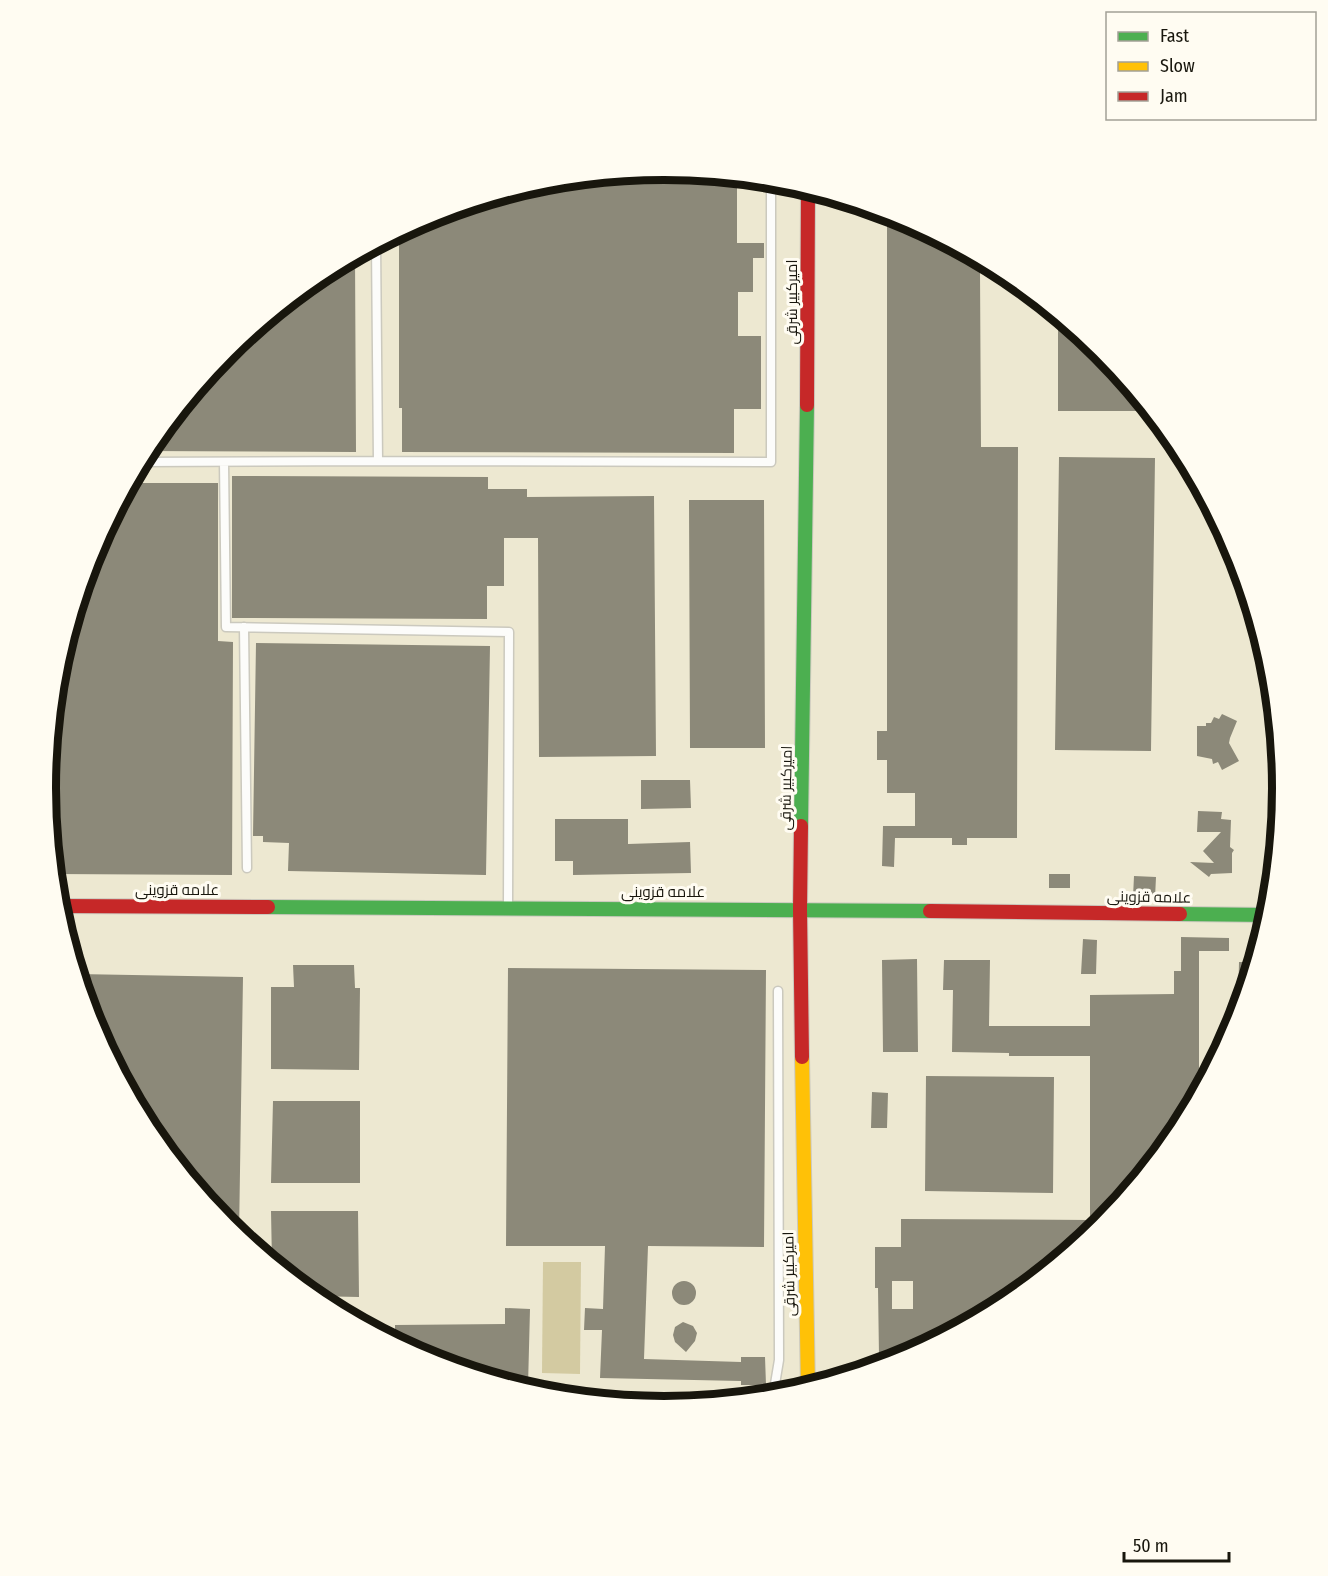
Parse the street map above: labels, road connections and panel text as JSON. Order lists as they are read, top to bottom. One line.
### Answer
{"streets":{"street":["امیرکبیر شرقی","علامه قزوینی"]},"crossings":[["امیرکبیر شرقی","علامه قزوینی"]],"legend":["Fast","Slow","Jam"],"scale_bar":"50 m"}
